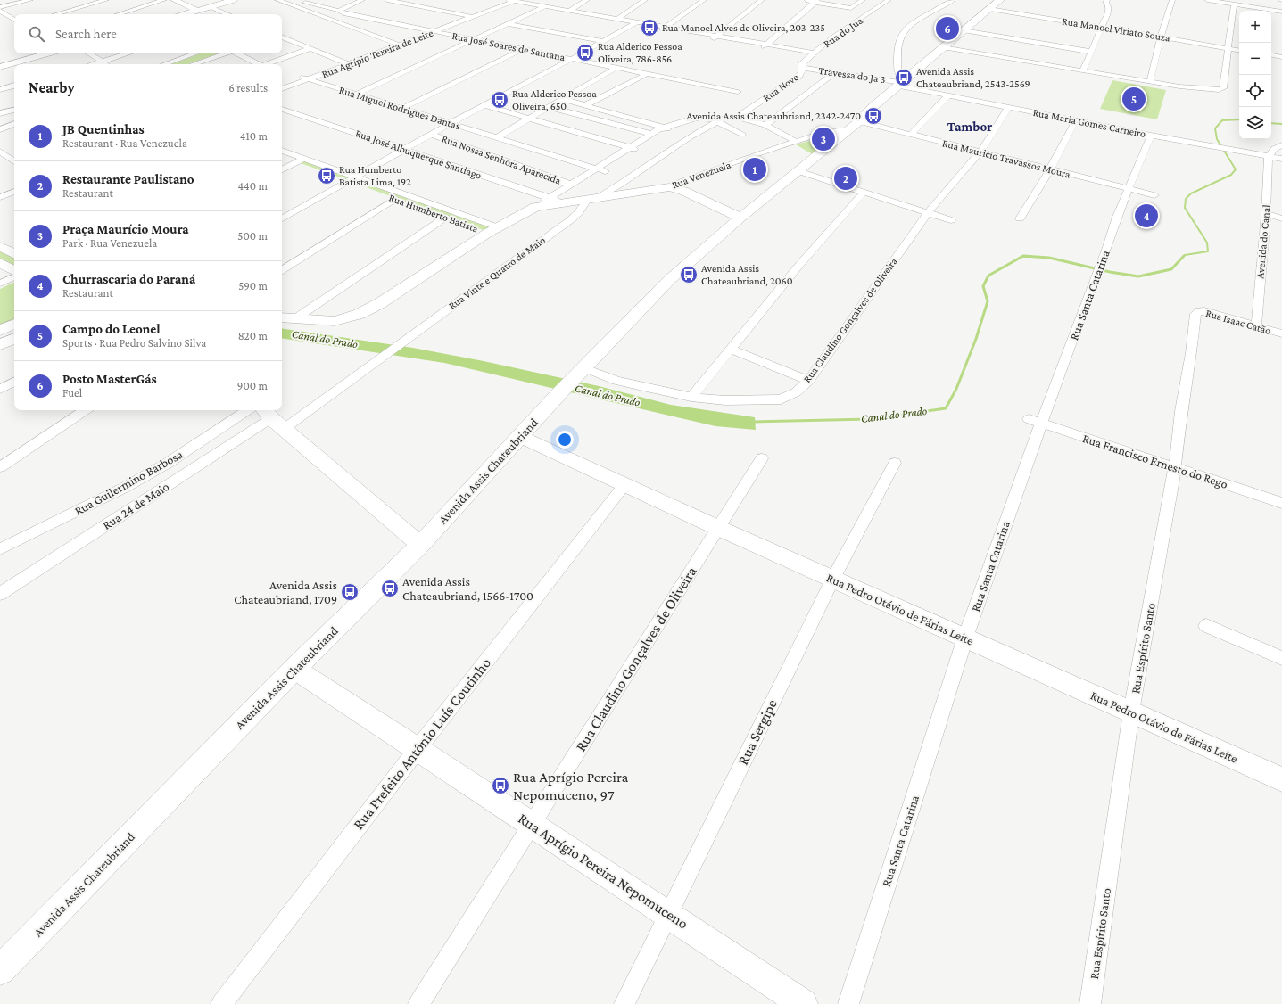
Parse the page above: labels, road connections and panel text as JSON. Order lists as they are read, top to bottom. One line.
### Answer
{"streets":{"main road":["Rua Venezuela","Avenida Assis Chateubriand","Rua Pedro Otávio de Fárias Leite","Rua Aprígio Pereira Nepomuceno"],"street":["Rua Manoel Viriato Souza","Rua do Jua","Rua José Soares de Santana","Rua Agrípio Texeira de Leite","Travessa do Ja 3","Rua Nove","Rua Miguel Rodrigues Dantas","Rua Maria Gomes Carneiro","Rua José Albuquerque Santiago","Rua Mauricio Travassos Moura","Rua Nossa Senhora Aparecida","Rua Humberto Batista","Avenida do Canal","Rua Vinte e Quatro de Maio","Rua Santa Catarina","Rua Claudino Gonçalves de Oliveira","Rua Isaac Catão","Rua Francisco Ernesto do Rego","Rua Guilermino Barbosa","Rua 24 de Maio","Rua Espírito Santo","Rua Sergipe","Rua Prefeito Antônio Luís Coutinho"]},"crossings":[["Rua Manoel Viriato Souza","Avenida Assis Chateubriand"],["Rua do Jua","Travessa do Ja 3"],["Rua do Jua","Rua Nove"],["Rua José Soares de Santana","Rua Agrípio Texeira de Leite"],["Rua Agrípio Texeira de Leite","Rua Miguel Rodrigues Dantas"],["Travessa do Ja 3","Rua Nove"],["Travessa do Ja 3","Rua Maria Gomes Carneiro"],["Travessa do Ja 3","Avenida Assis Chateubriand"],["Rua Maria Gomes Carneiro","Avenida do Canal"],["Rua Maria Gomes Carneiro","Rua Santa Catarina"],["Rua Maria Gomes Carneiro","Rua Claudino Gonçalves de Oliveira"],["Rua Maria Gomes Carneiro","Avenida Assis Chateubriand"],["Rua José Albuquerque Santiago","Rua Venezuela"],["Rua Mauricio Travassos Moura","Rua Santa Catarina"],["Rua Mauricio Travassos Moura","Rua Claudino Gonçalves de Oliveira"],["Rua Mauricio Travassos Moura","Avenida Assis Chateubriand"],["Rua Venezuela","Rua Vinte e Quatro de Maio"],["Rua Venezuela","Avenida Assis Chateubriand"],["Avenida do Canal","Rua Isaac Catão"],["Rua Vinte e Quatro de Maio","Rua 24 de Maio"],["Rua Santa Catarina","Rua Francisco Ernesto do Rego"],["Rua Santa Catarina","Rua Pedro Otávio de Fárias Leite"],["Rua Claudino Gonçalves de Oliveira","Avenida Assis Chateubriand"],["Rua Claudino Gonçalves de Oliveira","Rua Pedro Otávio de Fárias Leite"],["Rua Claudino Gonçalves de Oliveira","Rua Aprígio Pereira Nepomuceno"],["Rua Isaac Catão","Rua Espírito Santo"],["Rua Francisco Ernesto do Rego","Rua Espírito Santo"],["Avenida Assis Chateubriand","Rua Pedro Otávio de Fárias Leite"],["Avenida Assis Chateubriand","Rua Aprígio Pereira Nepomuceno"],["Rua Pedro Otávio de Fárias Leite","Rua Espírito Santo"],["Rua Pedro Otávio de Fárias Leite","Rua Sergipe"],["Rua Pedro Otávio de Fárias Leite","Rua Prefeito Antônio Luís Coutinho"],["Rua Sergipe","Rua Aprígio Pereira Nepomuceno"],["Rua Prefeito Antônio Luís Coutinho","Rua Aprígio Pereira Nepomuceno"]],"districts":["Tambor"],"water":["Canal do Prado"],"places":{"bus stop":["Rua Manoel Alves de Oliveira, 203-235","Rua Alderico Pessoa Oliveira, 786-856","Avenida Assis Chateaubriand, 2543-2569","Rua Alderico Pessoa Oliveira, 650","Avenida Assis Chateaubriand, 2342-2470","Rua Humberto Batista Lima, 192","Avenida Assis Chateaubriand, 2060","Avenida Assis Chateaubriand, 1566-1700","Avenida Assis Chateaubriand, 1709","Rua Aprígio Pereira Nepomuceno, 97"]},"page":{"map_buttons":["+","−"],"search":"Search here","pins":["6","5","3","1","2","4"],"heading":["Nearby","6 results"],"list":[{"mark":"1","name":"JB Quentinhas","note":"Restaurant · Rua Venezuela","value":"410 m"},{"mark":"2","name":"Restaurante Paulistano","note":"Restaurant","value":"440 m"},{"mark":"3","name":"Praça Maurício Moura","note":"Park · Rua Venezuela","value":"500 m"},{"mark":"4","name":"Churrascaria do Paraná","note":"Restaurant","value":"590 m"},{"mark":"5","name":"Campo do Leonel","note":"Sports · Rua Pedro Salvino Silva","value":"820 m"},{"mark":"6","name":"Posto MasterGás","note":"Fuel","value":"900 m"}]}}
